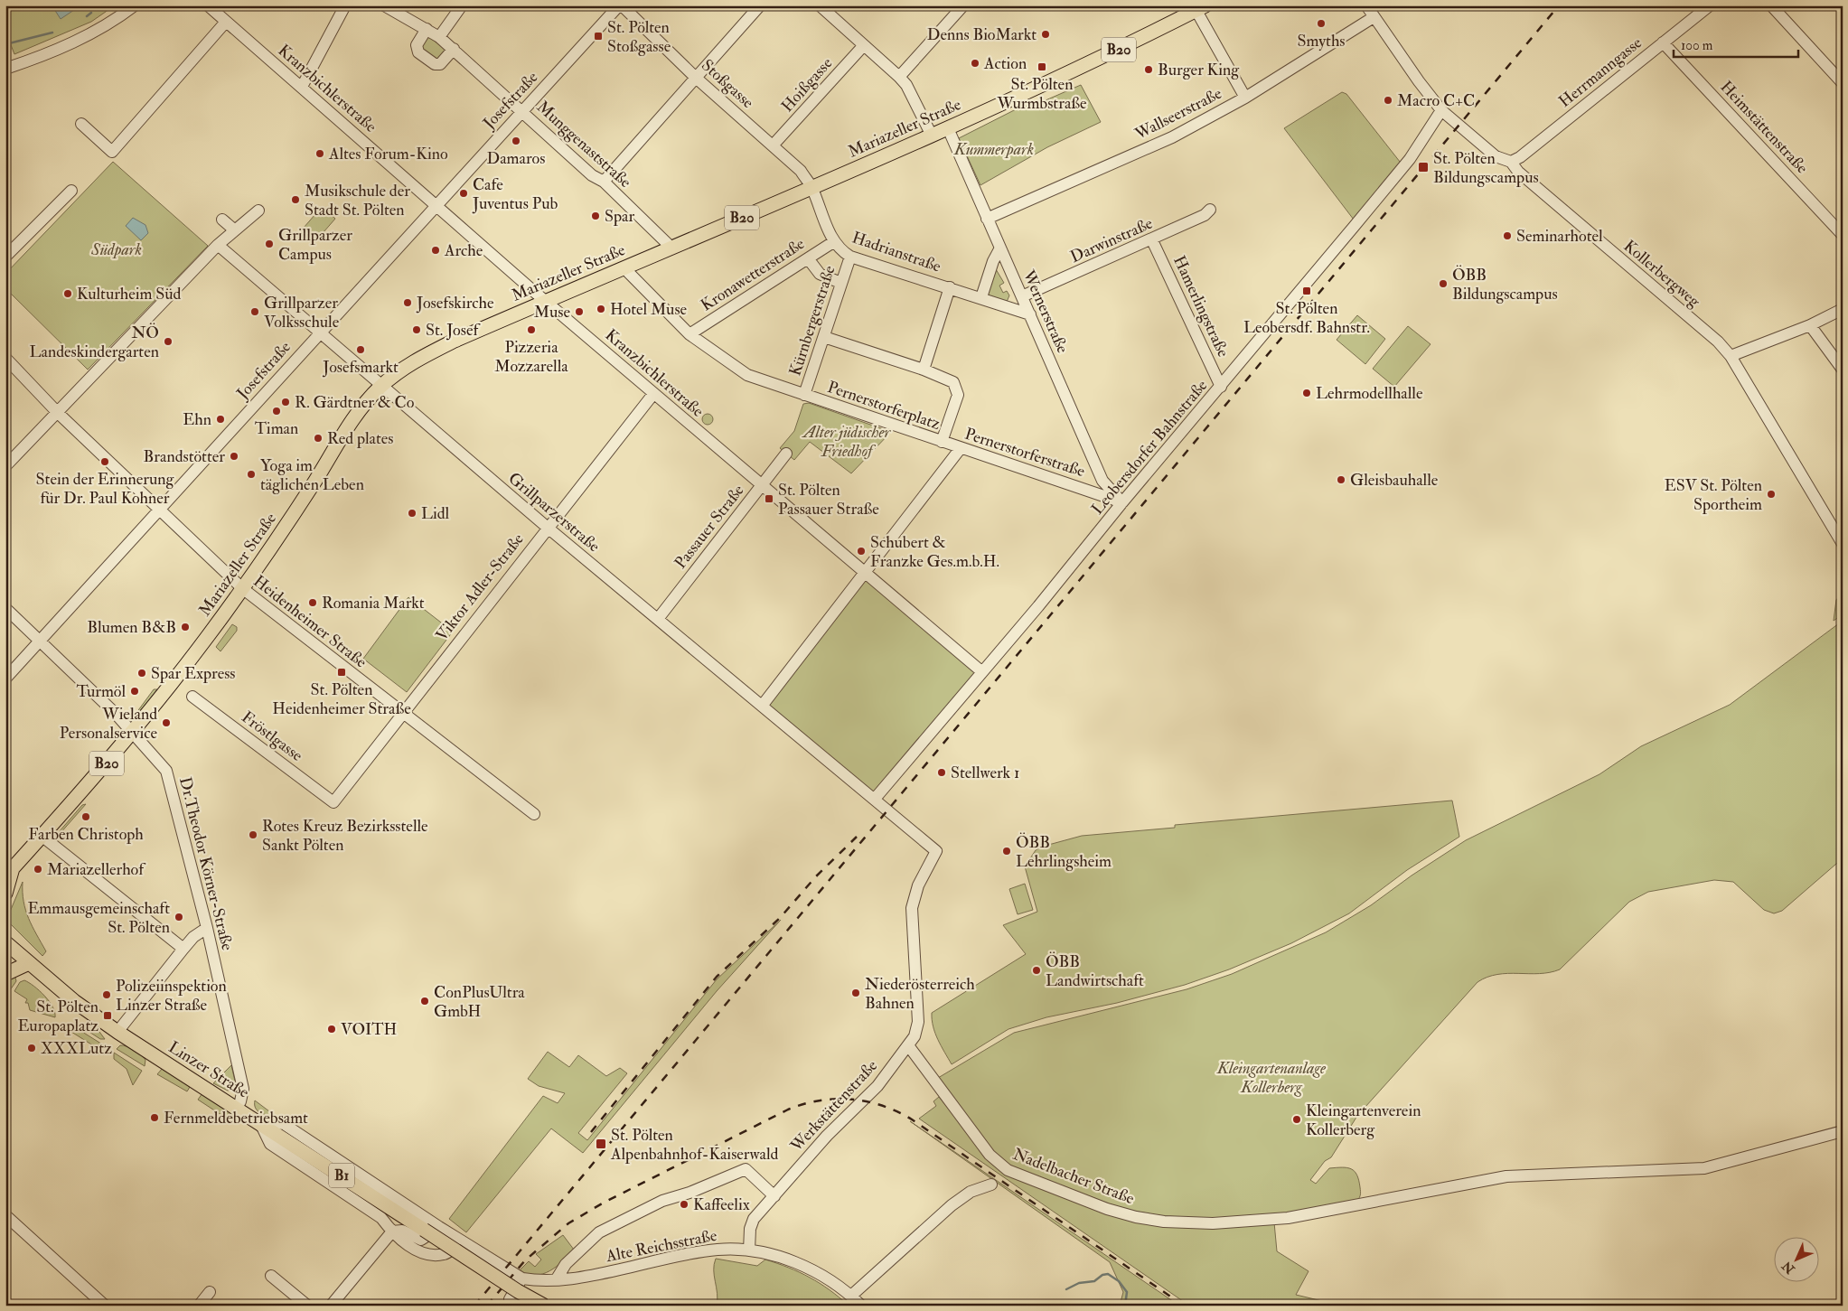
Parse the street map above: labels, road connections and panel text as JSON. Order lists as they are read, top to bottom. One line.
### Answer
{"streets":{"main road":["B20","Mariazeller Straße","Linzer Straße","B1"],"street":["Herrmanngasse","Stoßgasse","Hoißgasse","Kranzbichlerstraße","Josefstraße","Wallseerstraße","Heimstättenstraße","Munggenaststraße","Darwinstraße","Hadrianstraße","Kollerbergweg","Kronawetterstraße","Hamerlingstraße","Wernerstraße","Kürnbergerstraße","Pernerstorferplatz","Leobersdorfer Bahnstraße","Pernerstorferstraße","Grillparzerstraße","Passauer Straße","Viktor Adler-Straße","Heidenheimer Straße","Fröstlgasse","Dr.Theodor Körner-Straße","Werkstättenstraße","Nadelbacher Straße","Alte Reichsstraße"]},"crossings":[["Herrmanngasse","Heimstättenstraße"],["Herrmanngasse","Kollerbergweg"],["Stoßgasse","Hoißgasse"],["Stoßgasse","Josefstraße"],["Stoßgasse","Mariazeller Straße"],["Stoßgasse","Hadrianstraße"],["Kranzbichlerstraße","Josefstraße"],["Kranzbichlerstraße","Mariazeller Straße"],["Kranzbichlerstraße","Leobersdorfer Bahnstraße"],["Kranzbichlerstraße","Passauer Straße"],["Kranzbichlerstraße","Viktor Adler-Straße"],["Josefstraße","Munggenaststraße"],["Josefstraße","Grillparzerstraße"],["Josefstraße","Heidenheimer Straße"],["Josefstraße","Dr.Theodor Körner-Straße"],["Wallseerstraße","Kollerbergweg"],["Wallseerstraße","Wernerstraße"],["Mariazeller Straße","Munggenaststraße"],["Mariazeller Straße","Hadrianstraße"],["Mariazeller Straße","Wernerstraße"],["Mariazeller Straße","Grillparzerstraße"],["Mariazeller Straße","Heidenheimer Straße"],["Mariazeller Straße","Dr.Theodor Körner-Straße"],["Darwinstraße","Hamerlingstraße"],["Darwinstraße","Wernerstraße"],["Hadrianstraße","Kronawetterstraße"],["Hadrianstraße","Wernerstraße"],["Hadrianstraße","Kürnbergerstraße"],["Kollerbergweg","Leobersdorfer Bahnstraße"],["Hamerlingstraße","Leobersdorfer Bahnstraße"],["Wernerstraße","Leobersdorfer Bahnstraße"],["Wernerstraße","Pernerstorferstraße"],["Kürnbergerstraße","Pernerstorferplatz"],["Pernerstorferplatz","Pernerstorferstraße"],["Leobersdorfer Bahnstraße","Pernerstorferstraße"],["Leobersdorfer Bahnstraße","Grillparzerstraße"],["Leobersdorfer Bahnstraße","Werkstättenstraße"],["Grillparzerstraße","Passauer Straße"],["Grillparzerstraße","Viktor Adler-Straße"],["Grillparzerstraße","Werkstättenstraße"],["Viktor Adler-Straße","Heidenheimer Straße"],["Viktor Adler-Straße","Fröstlgasse"],["Dr.Theodor Körner-Straße","Linzer Straße"],["Linzer Straße","Alte Reichsstraße"],["Werkstättenstraße","Nadelbacher Straße"],["Werkstättenstraße","Alte Reichsstraße"]],"parks":["Kummerpark","Südpark","Alter jüdischer Friedhof","Kleingartenanlage Kollerberg"],"places":{"other":["Smyths","Denns BioMarkt","Action","Burger King","Macro C+C","Damaros","Altes Forum-Kino","Cafe Juventus Pub","Musikschule der Stadt St. Pölten","Spar","Seminarhotel","Grillparzer Campus","Arche","ÖBB Bildungscampus","Kulturheim Süd","Josefskirche","Hotel Muse","Grillparzer Volksschule","Muse","St. Josef","Pizzeria Mozzarella","NÖ Landeskindergarten","Josefsmarkt","Lehrmodellhalle","R. Gärdtner & Co","Timan","Ehn","Red plates","Brandstötter","Stein der Erinnerung für Dr. Paul Kohner","Yoga im täglichen Leben","Gleisbauhalle","ESV St. Pölten Sportheim","Lidl","Schubert & Franzke Ges.m.b.H.","Romania Markt","Blumen B&B","Spar Express","Turmöl","Wieland Personalservice","Stellwerk 1","Farben Christoph","Rotes Kreuz Bezirksstelle Sankt Pölten","ÖBB Lehrlingsheim","Mariazellerhof","Emmausgemeinschaft St. Pölten","ÖBB Landwirtschaft","Niederösterreich Bahnen","Polizeiinspektion Linzer Straße","ConPlusUltra GmbH","VOITH","XXXLutz","Fernmeldebetriebsamt","Kleingartenverein Kollerberg","Kaffeelix"],"transit":["St. Pölten Stoßgasse","St. Pölten Wurmbstraße","St. Pölten Bildungscampus","St. Pölten Leobersdf. Bahnstr.","St. Pölten Passauer Straße","St. Pölten Heidenheimer Straße","St. Pölten Europaplatz","St. Pölten Alpenbahnhof-Kaiserwald"]},"scale_bar":"100 m","north":"bottom left"}
